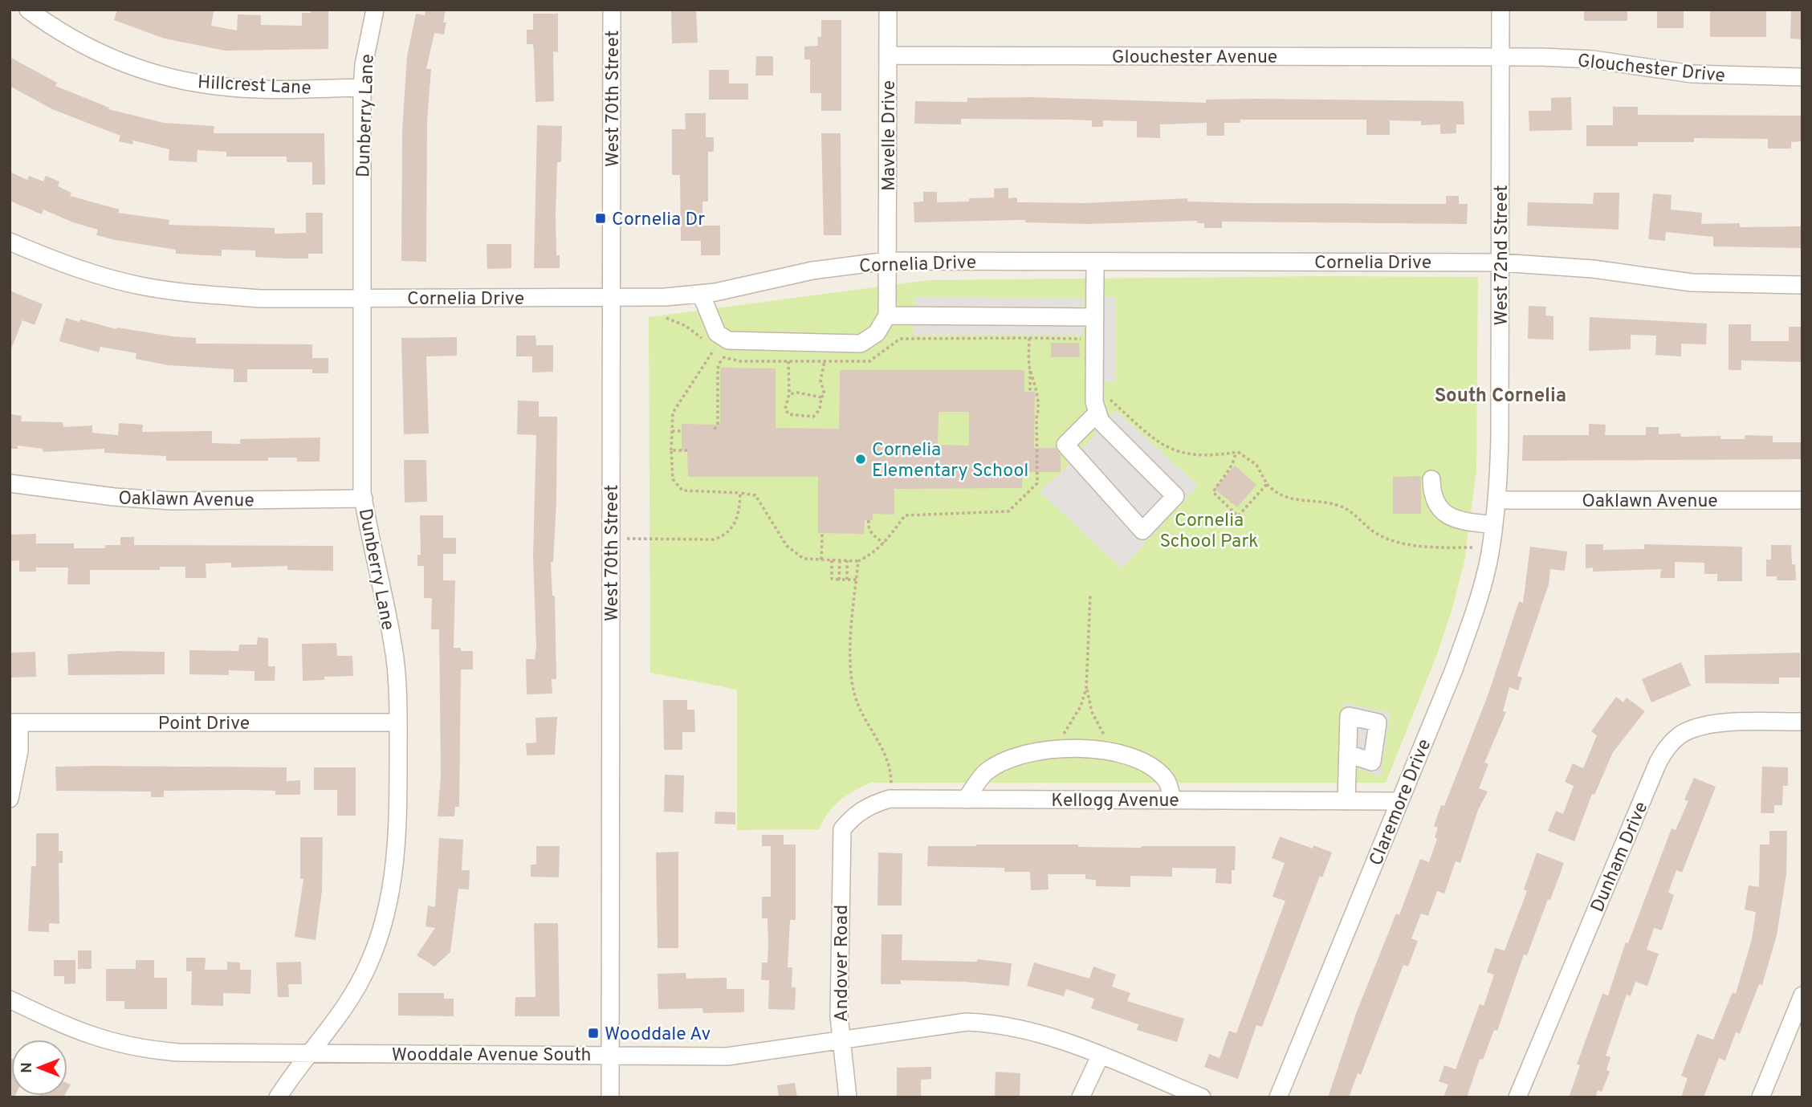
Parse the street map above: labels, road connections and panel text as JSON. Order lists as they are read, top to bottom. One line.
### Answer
{"streets":{"street":["Glouchester Avenue","Glouchester Drive","Hillcrest Lane","West 70th Street","Dunberry Lane","Mavelle Drive","West 72nd Street","Cornelia Drive","Oaklawn Avenue","Point Drive","Kellogg Avenue","Claremore Drive","Dunham Drive","Andover Road","Wooddale Avenue South"]},"crossings":[["Glouchester Avenue","Glouchester Drive"],["Glouchester Avenue","Mavelle Drive"],["Glouchester Avenue","West 72nd Street"],["Glouchester Drive","West 72nd Street"],["Hillcrest Lane","Dunberry Lane"],["West 70th Street","Cornelia Drive"],["West 70th Street","Wooddale Avenue South"],["Dunberry Lane","Cornelia Drive"],["Dunberry Lane","Oaklawn Avenue"],["Dunberry Lane","Point Drive"],["Dunberry Lane","Wooddale Avenue South"],["Mavelle Drive","Cornelia Drive"],["West 72nd Street","Cornelia Drive"],["West 72nd Street","Oaklawn Avenue"],["West 72nd Street","Claremore Drive"],["Oaklawn Avenue","Claremore Drive"],["Kellogg Avenue","Claremore Drive"],["Kellogg Avenue","Andover Road"],["Andover Road","Wooddale Avenue South"]],"districts":["South Cornelia"],"parks":["Cornelia School Park"],"places":{"transit":["Cornelia Dr","Wooddale Av"],"other":["Cornelia Elementary School"]},"north":"left"}
